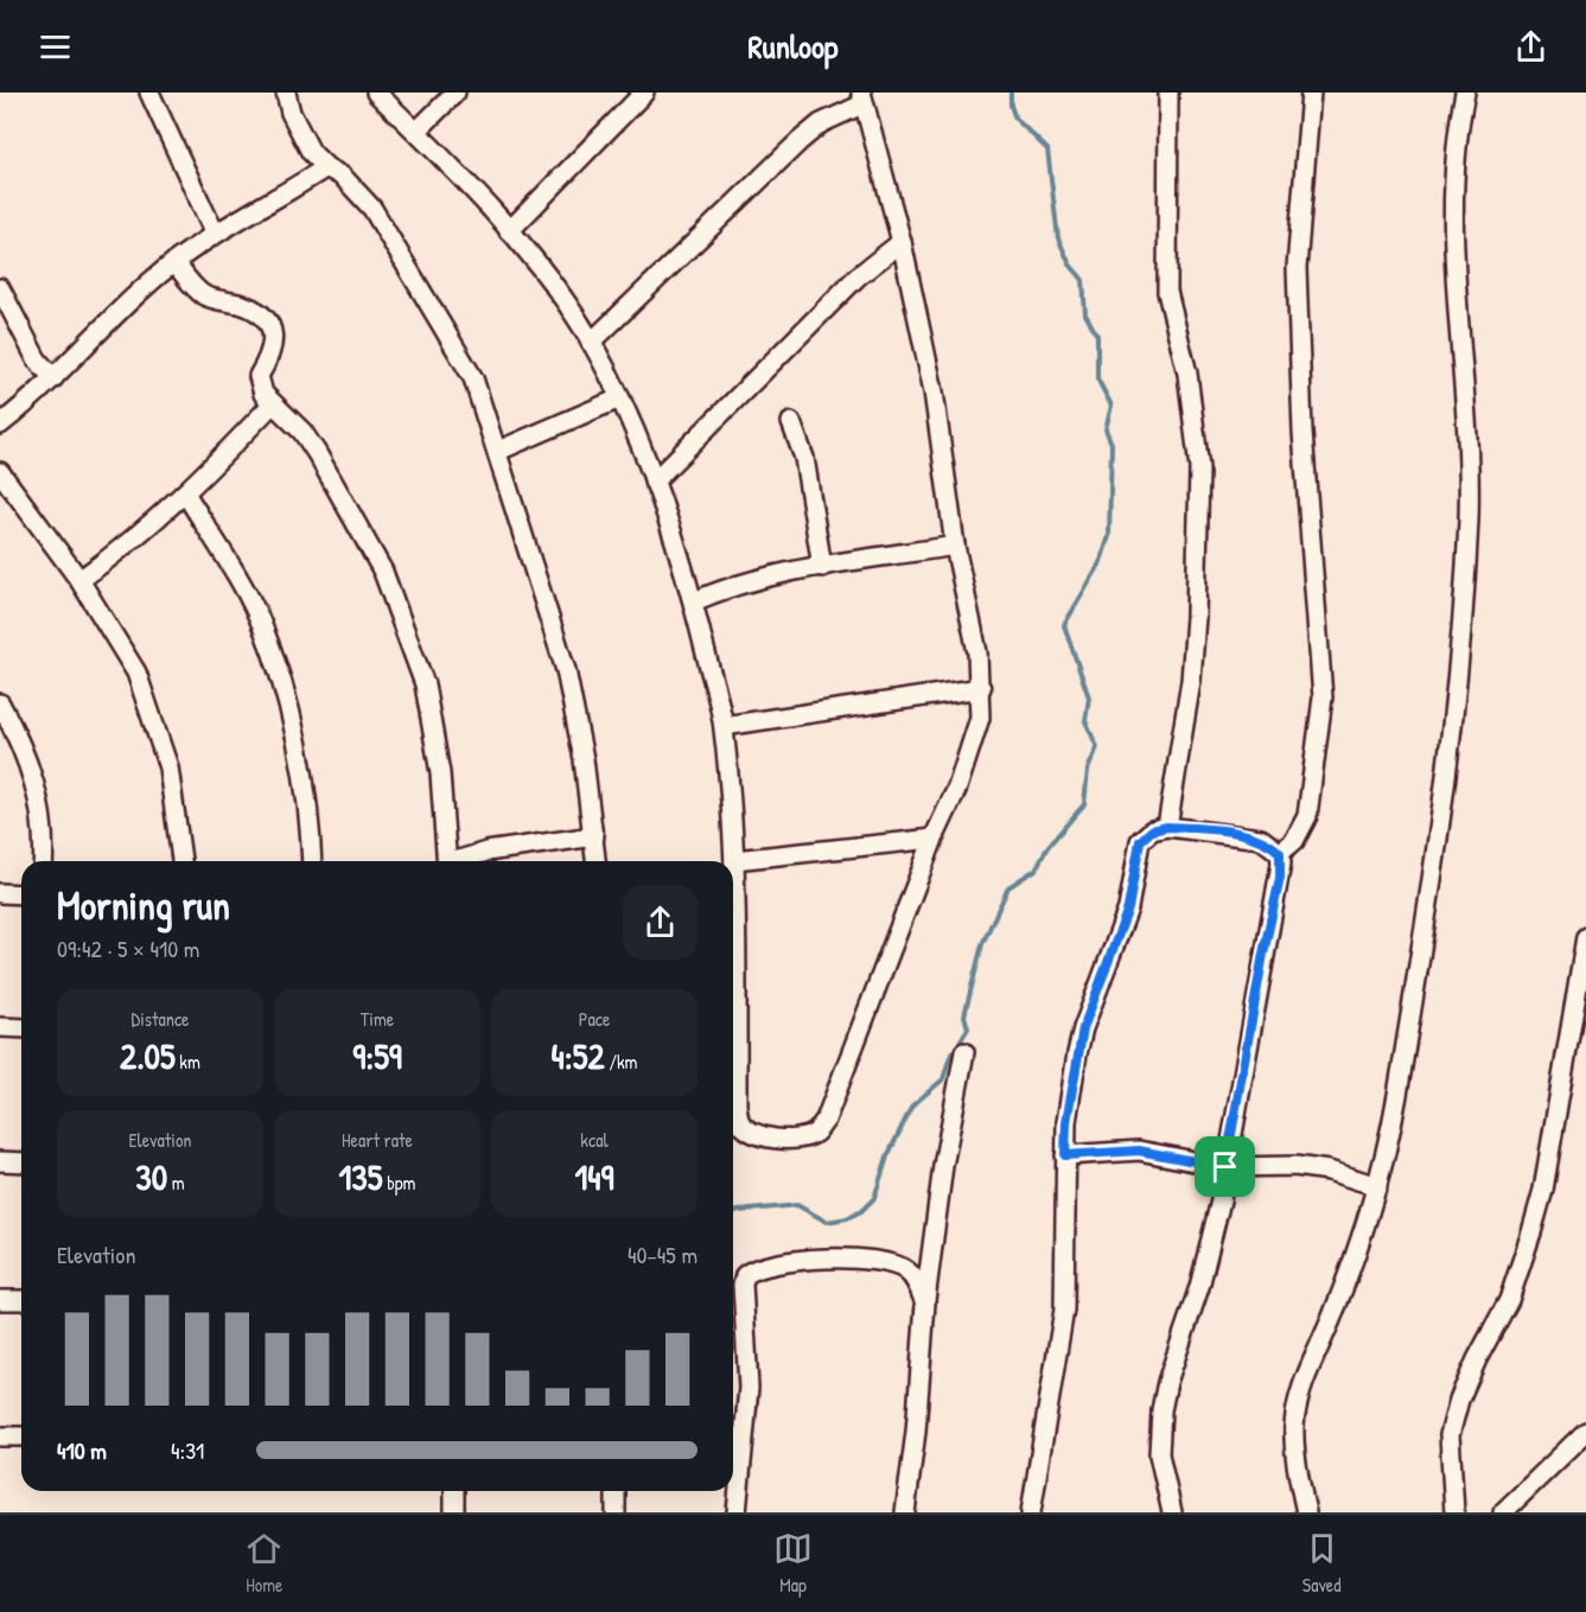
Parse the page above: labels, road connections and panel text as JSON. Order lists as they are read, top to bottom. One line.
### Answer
{"page":{"header":"Runloop","heading":["Morning run","09:42 · 5 × 410 m"],"stats":[["Distance","2.05 km"],["Time","9:59"],["Pace","4:52 /km"],["Elevation","30 m"],["Heart rate","135 bpm"],["kcal","149"]],"chart":["Elevation","40–45 m"],"list":[{"name":"410 m","note":"4:31"}],"tabs":["Home","Map","Saved"]}}
